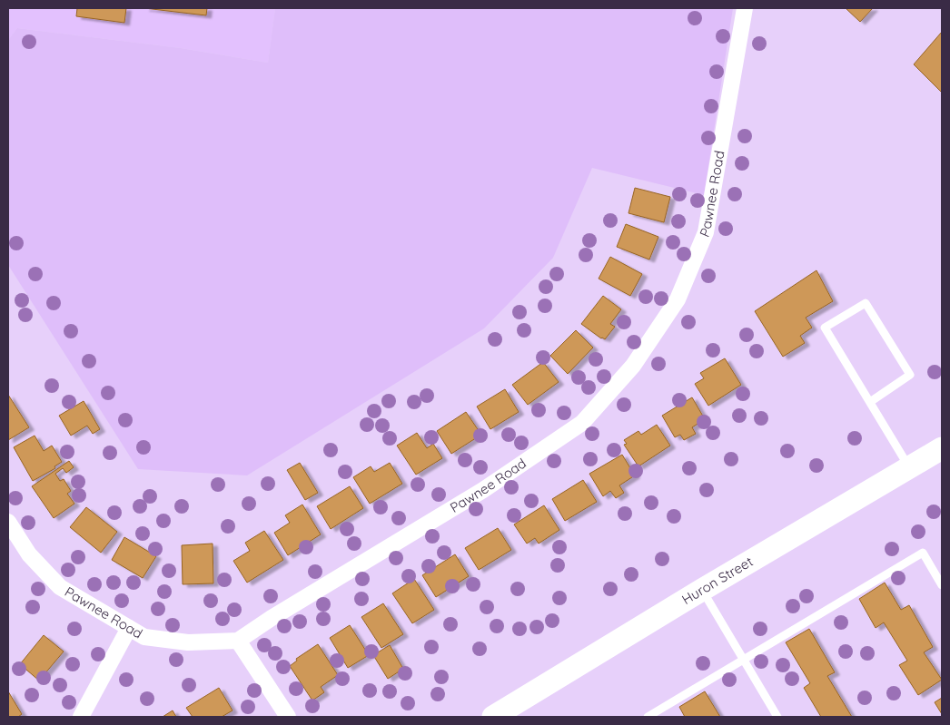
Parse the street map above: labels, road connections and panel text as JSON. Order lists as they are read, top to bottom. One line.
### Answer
{"streets":{"main road":["Huron Street"],"street":["Pawnee Road"]}}
